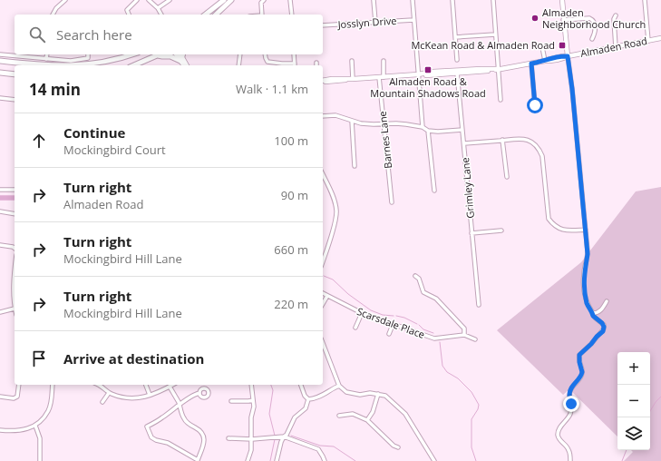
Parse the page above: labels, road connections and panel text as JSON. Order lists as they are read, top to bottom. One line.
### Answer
{"streets":{"street":["Josslyn Drive","Almaden Road","Barnes Lane","Grimley Lane","Scarsdale Place"]},"crossings":[["Almaden Road","Barnes Lane"],["Almaden Road","Grimley Lane"]],"places":{"other":["Almaden Neighborhood Church"],"transit":["McKean Road & Almaden Road","Almaden Road & Mountain Shadows Road"]},"page":{"search":"Search here","heading":["14 min","Walk · 1.1 km"],"list":[["Continue","Mockingbird Court","100 m"],["Turn right","Almaden Road","90 m"],["Turn right","Mockingbird Hill Lane","660 m"],["Turn right","Mockingbird Hill Lane","220 m"],"Arrive at destination"],"map_buttons":["+","−"]}}
